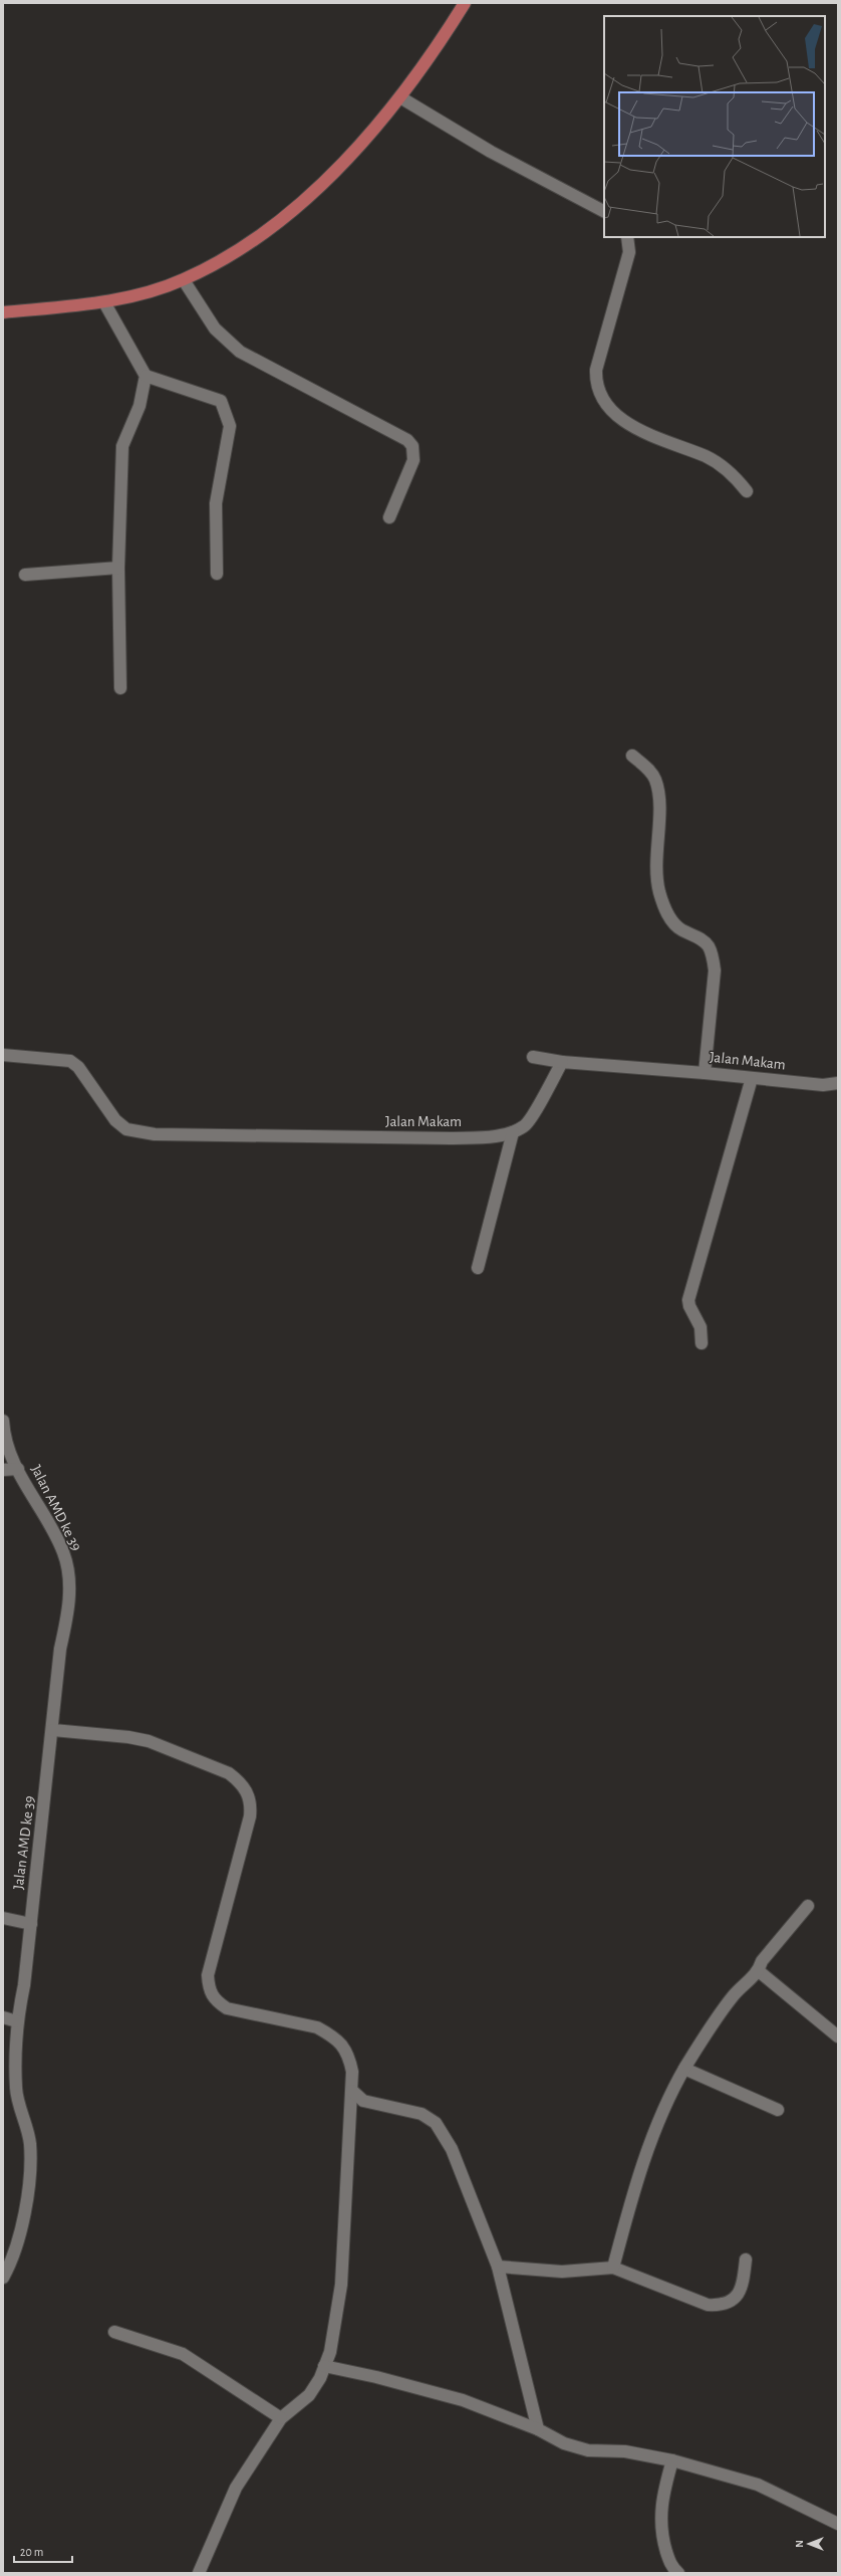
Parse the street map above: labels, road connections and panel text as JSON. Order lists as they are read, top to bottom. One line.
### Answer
{"streets":{"street":["Jalan Makam","Jalan AMD ke 39"]},"scale_bar":"20 m","north":"left"}
